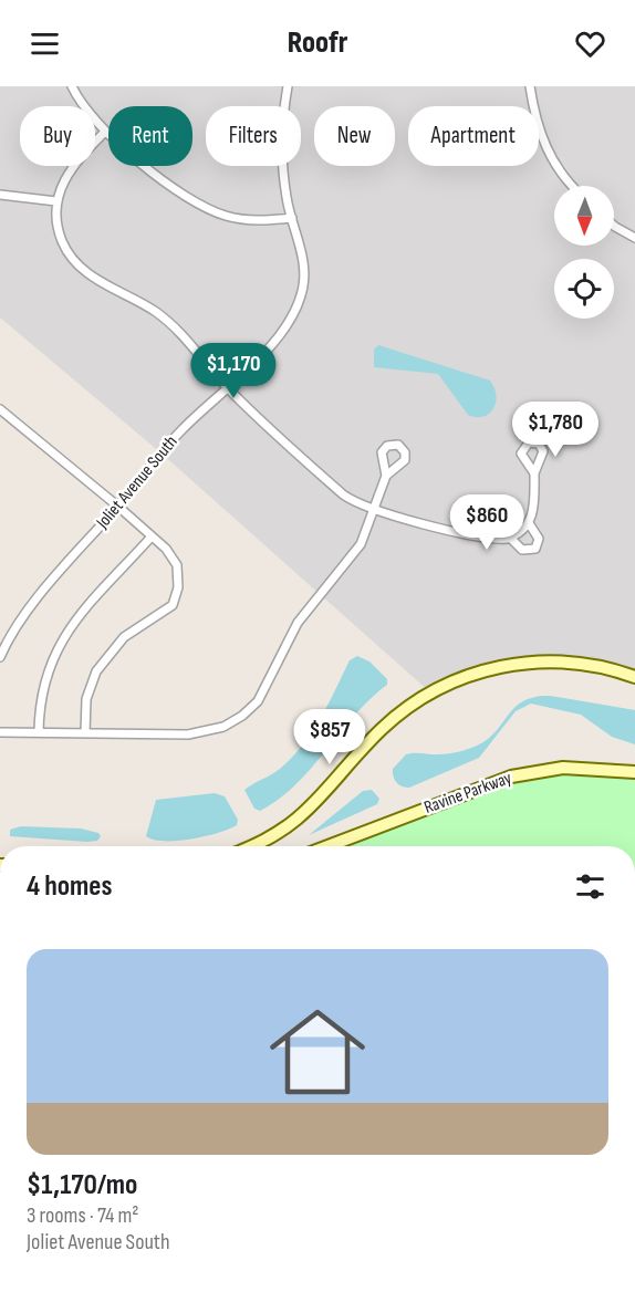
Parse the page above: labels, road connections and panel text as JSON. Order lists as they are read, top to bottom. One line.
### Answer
{"streets":{"street":["Joliet Avenue South","Ravine Parkway"]},"north":"bottom","page":{"header":"Roofr","chip":["Buy","Rent","Filters","New","Apartment"],"price":["$1,170","$1,780","$860","$857"],"heading":"4 homes","list":[{"name":"$1,170/mo","note":"3 rooms · 74 m² · Joliet Avenue South"}]}}
